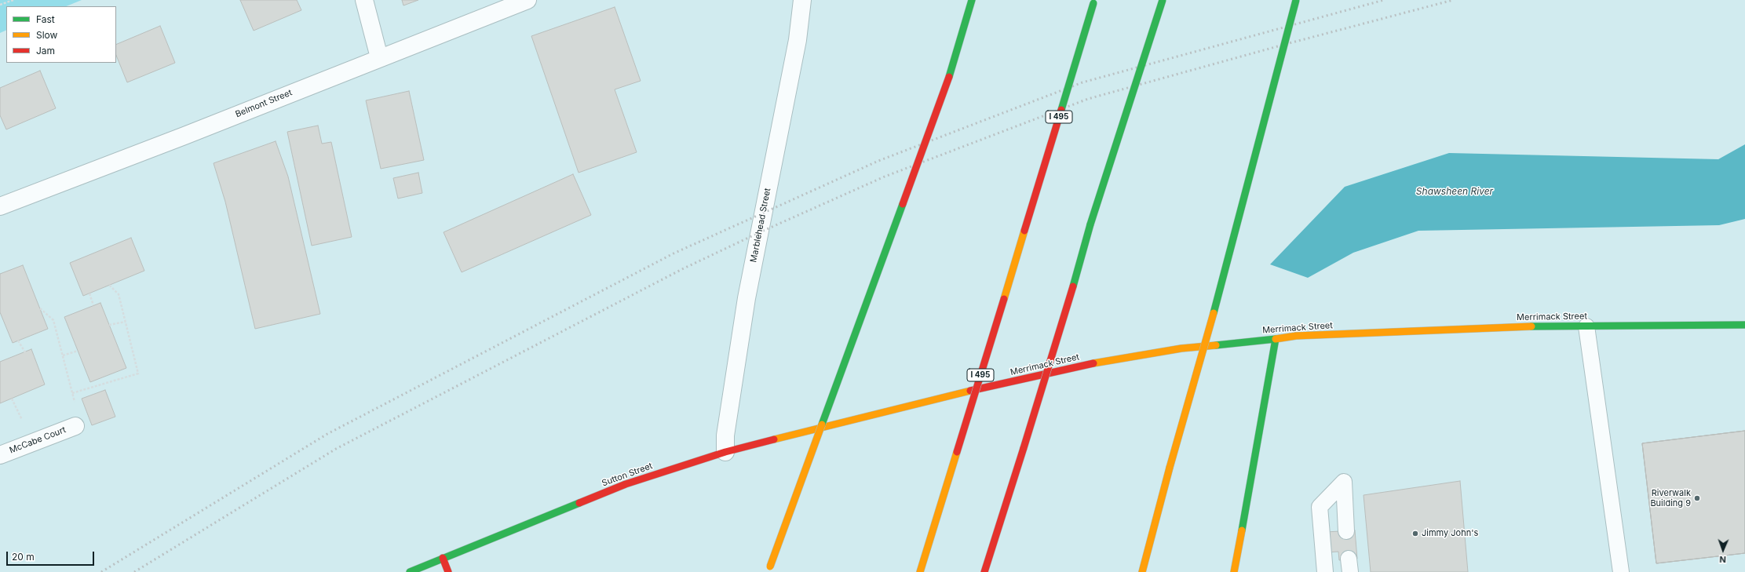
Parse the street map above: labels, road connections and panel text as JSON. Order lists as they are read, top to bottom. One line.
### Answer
{"streets":{"main road":["I 495","Merrimack Street","Sutton Street"],"street":["Belmont Street","Marblehead Street","McCabe Court"]},"crossings":[["Marblehead Street","Sutton Street"],["Merrimack Street","Sutton Street"]],"water":["Shawsheen River"],"places":["Riverwalk Building 9","Jimmy John's"],"legend":["Fast","Slow","Jam"],"scale_bar":"20 m","north":"bottom"}
